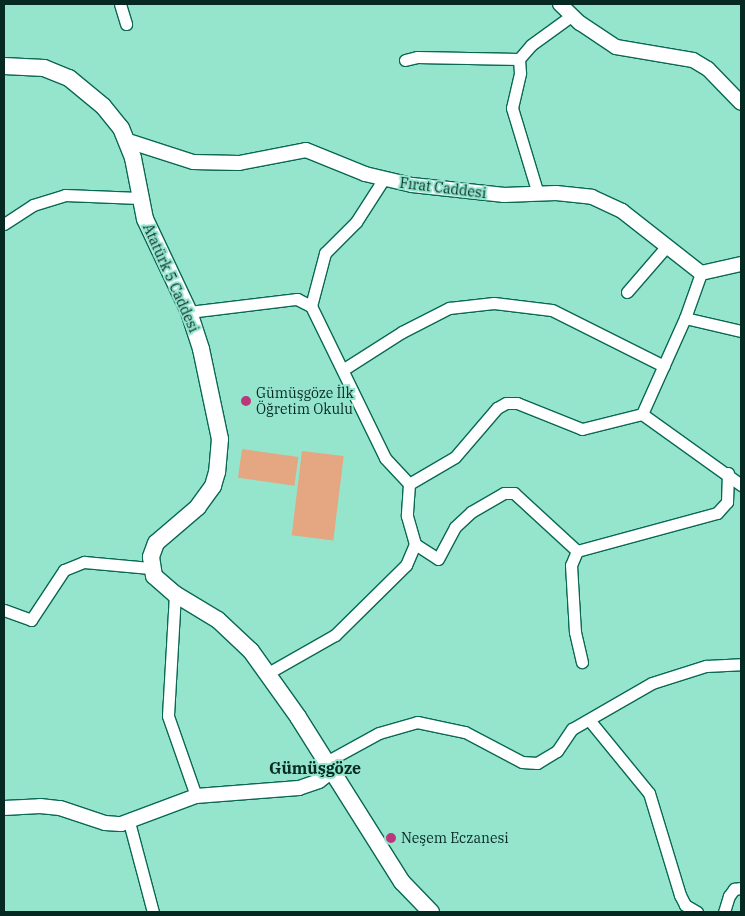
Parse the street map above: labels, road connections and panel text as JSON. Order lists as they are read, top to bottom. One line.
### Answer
{"streets":{"main road":["Atatürk 5 Caddesi"],"street":["Fırat Caddesi"]},"crossings":[["Fırat Caddesi","Atatürk 5 Caddesi"]],"districts":["Gümüşgöze"],"places":["Gümüşgöze İlk Öğretim Okulu","Neşem Eczanesi"]}
